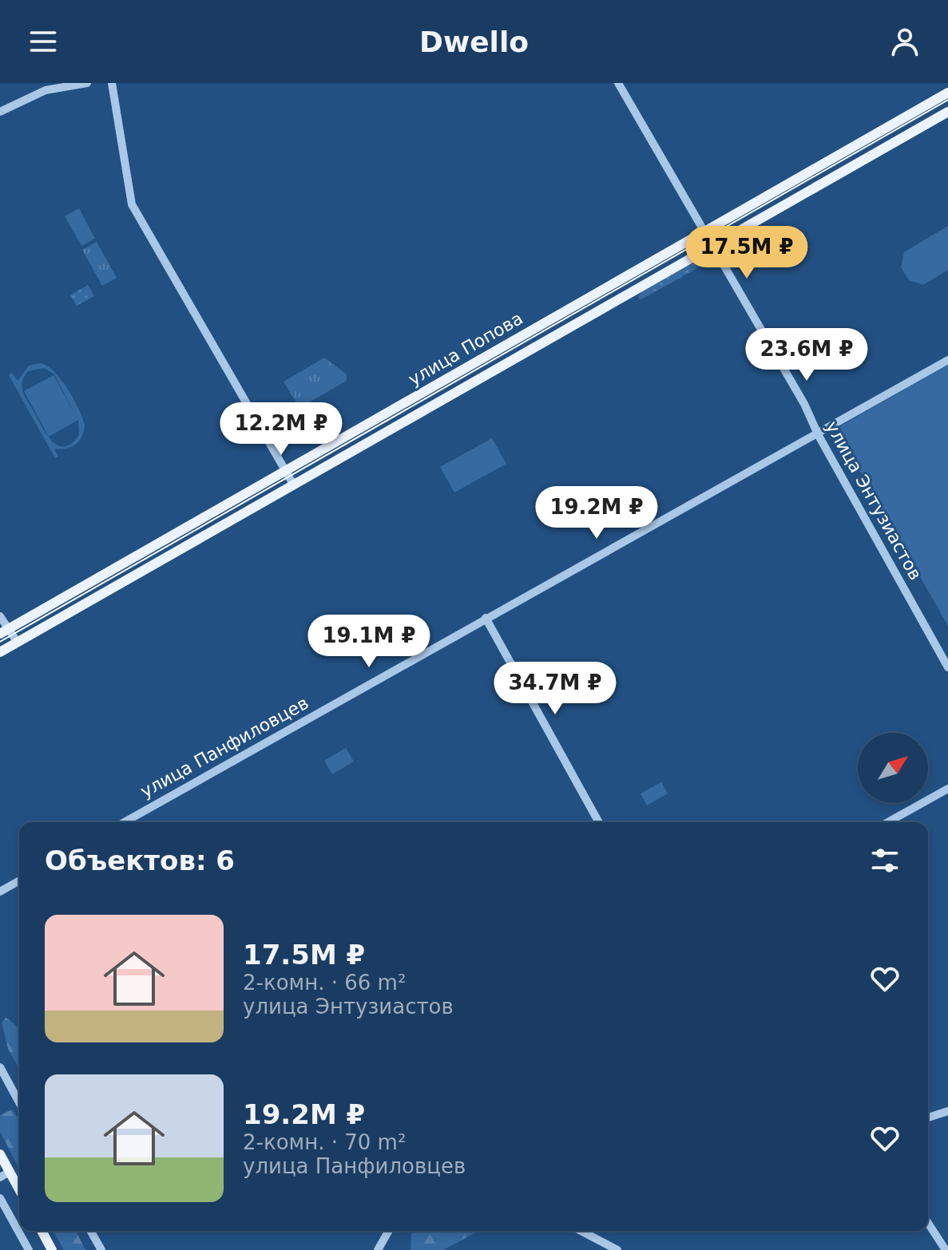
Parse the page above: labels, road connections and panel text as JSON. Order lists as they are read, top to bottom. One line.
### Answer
{"streets":{"main road":["улица Попова"],"street":["улица Энтузиастов","улица Панфиловцев"]},"crossings":[["улица Попова","улица Энтузиастов"],["улица Энтузиастов","улица Панфиловцев"]],"north":"top right","page":{"header":"Dwello","price":["17.5M ₽","23.6M ₽","12.2M ₽","19.2M ₽","19.1M ₽","34.7M ₽"],"heading":"Объектов: 6","list":[{"name":"17.5M ₽","note":"2-комн. · 66 m² · улица Энтузиастов"},{"name":"19.2M ₽","note":"2-комн. · 70 m² · улица Панфиловцев"}]}}
